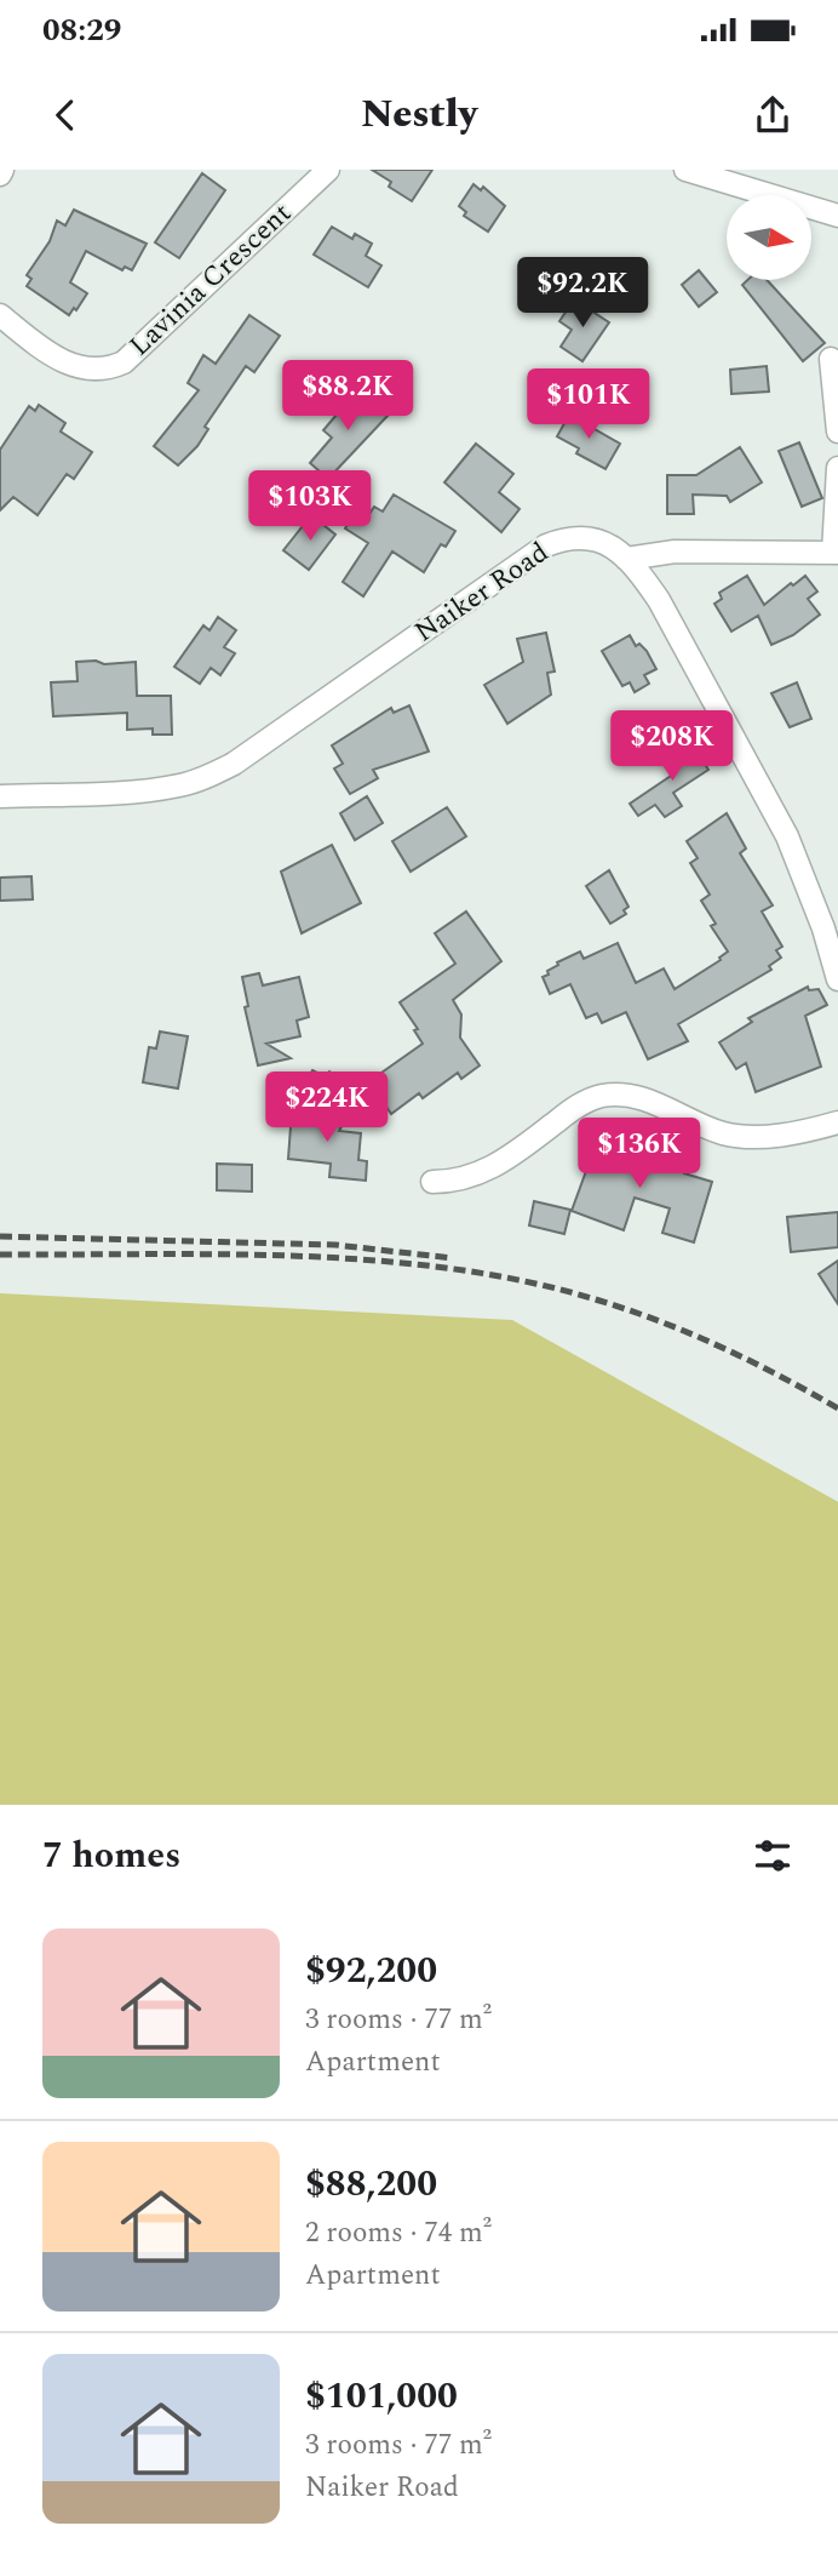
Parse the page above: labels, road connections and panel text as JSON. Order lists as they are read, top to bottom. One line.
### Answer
{"streets":{"street":["Lavinia Crescent","Naiker Road"]},"north":"right","page":{"status":"08:29","header":"Nestly","price":["$92.2K","$88.2K","$101K","$103K","$208K","$224K","$136K"],"heading":"7 homes","list":[{"name":"$92,200","note":"3 rooms · 77 m² · Apartment"},{"name":"$88,200","note":"2 rooms · 74 m² · Apartment"},{"name":"$101,000","note":"3 rooms · 77 m² · Naiker Road"}]}}
